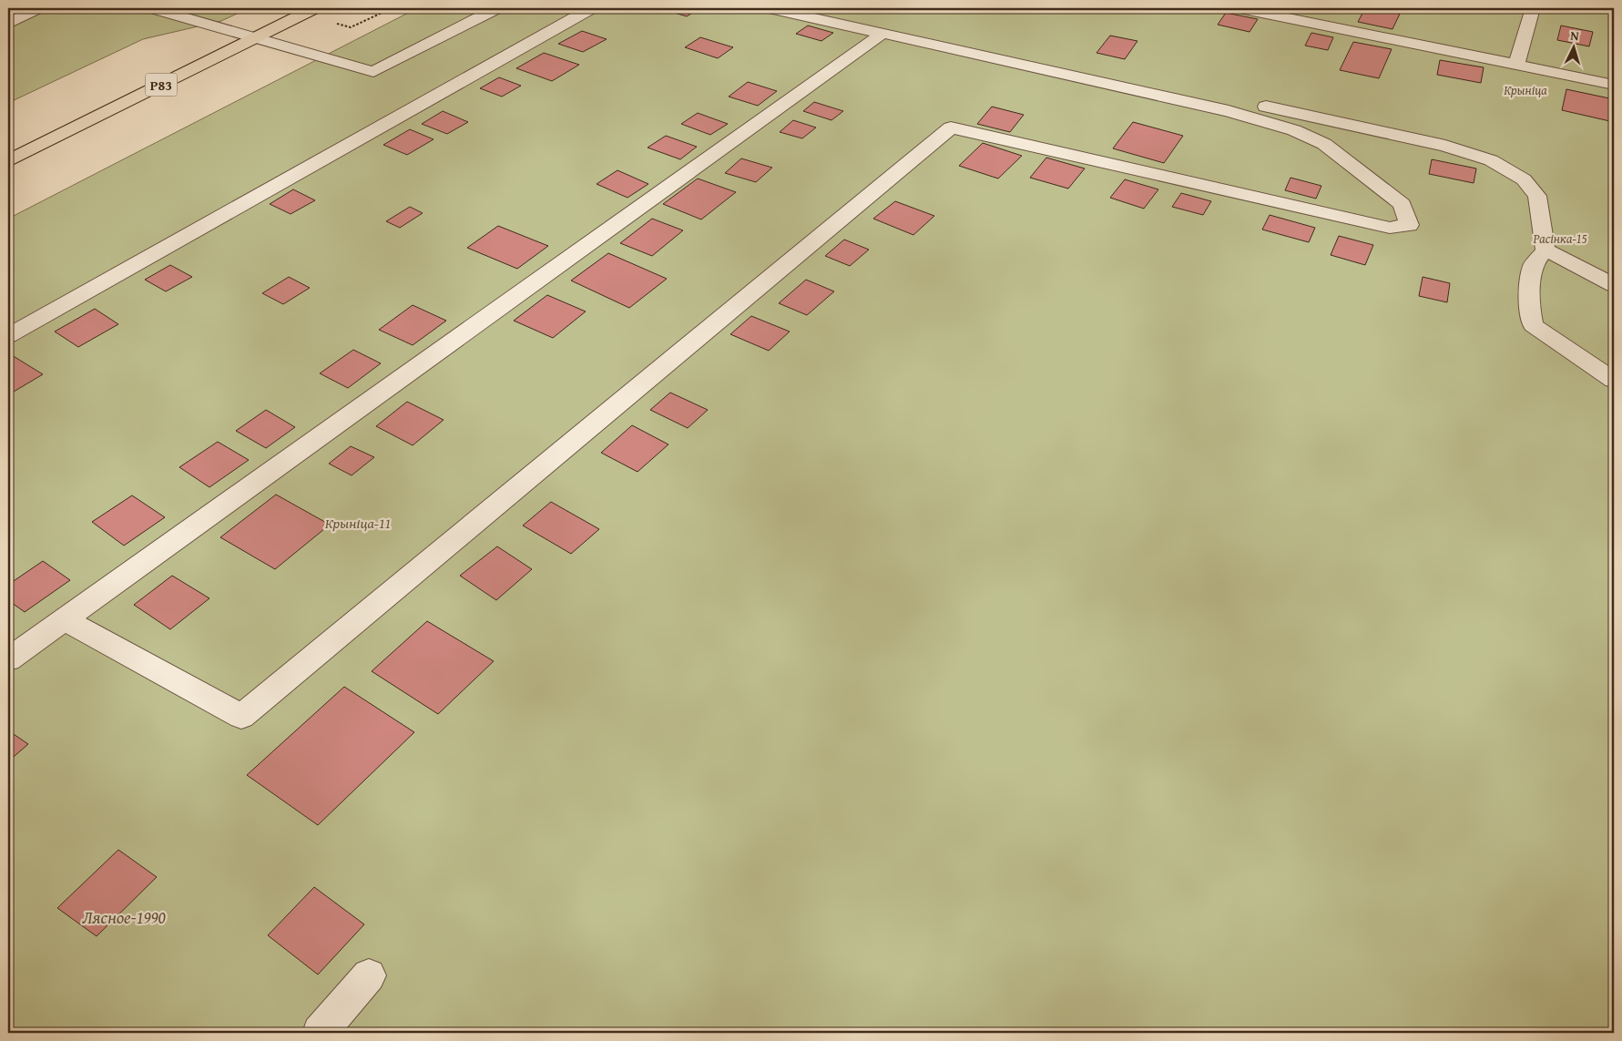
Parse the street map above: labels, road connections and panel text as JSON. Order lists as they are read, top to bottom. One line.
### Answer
{"streets":{"main road":["Р83"]},"parks":["Крыніца","Расінка-15","Крыніца-11","Лясное-1990"],"north":"top"}
